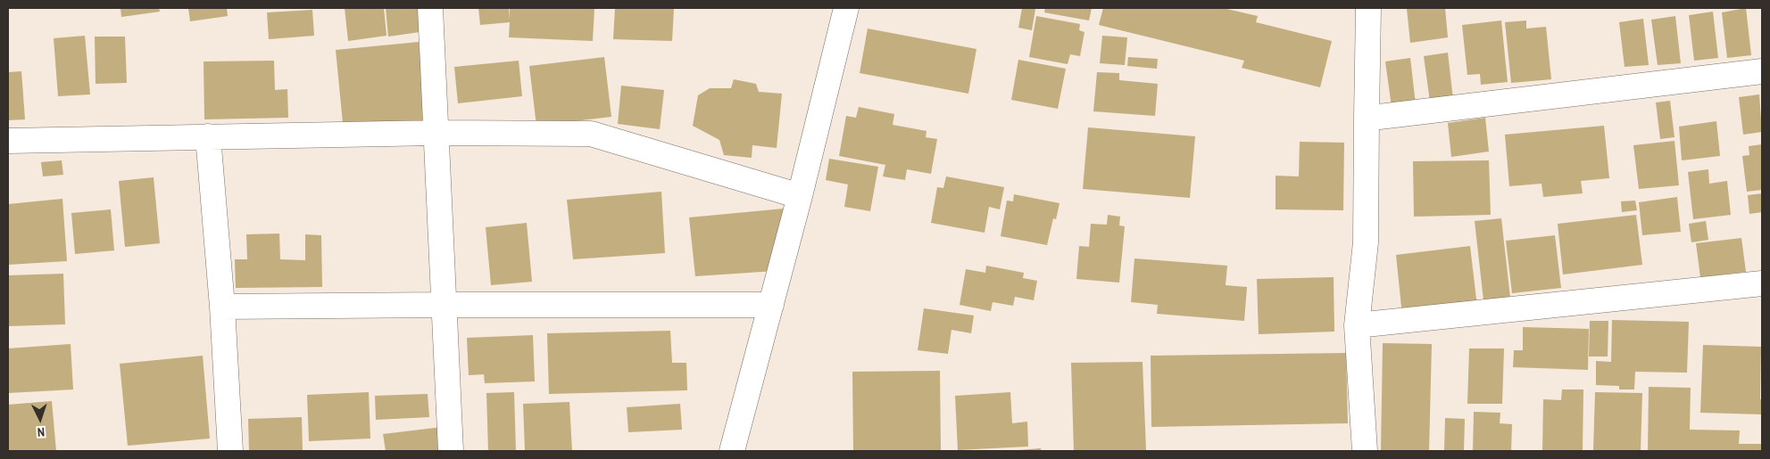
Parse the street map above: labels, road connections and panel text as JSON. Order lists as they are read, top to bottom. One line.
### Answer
{"north":"bottom"}
